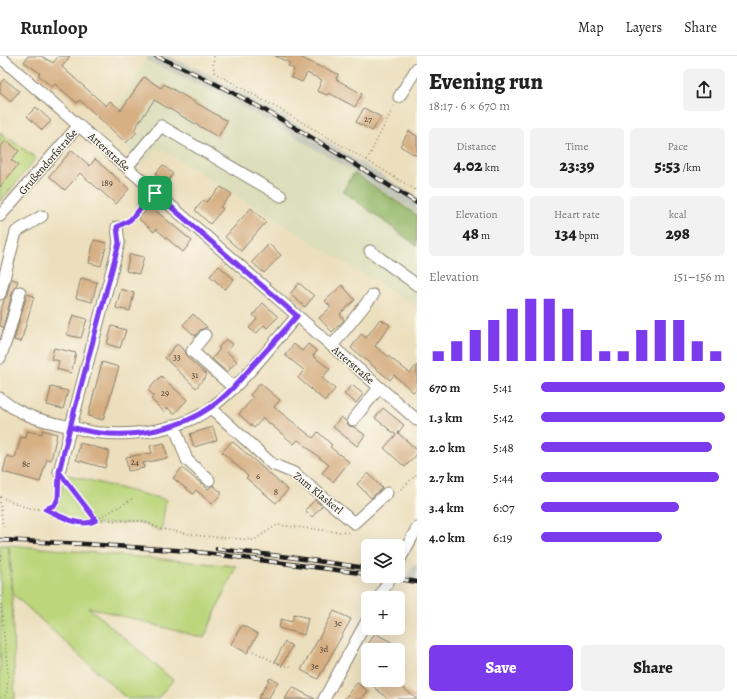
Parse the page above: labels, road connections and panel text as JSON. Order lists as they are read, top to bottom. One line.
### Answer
{"streets":{"street":["Atterstraße","Grußendorfstraße","Zum Klaskerl"]},"crossings":[["Atterstraße","Grußendorfstraße"]],"house_numbers":["27","189","33","31","29","24","8c","6","8","3c","3d","3e"],"page":{"header":"Runloop","nav":["Map","Layers","Share"],"heading":["Evening run","18:17 · 6 × 670 m"],"stats":[["Distance","4.02 km"],["Time","23:39"],["Pace","5:53 /km"],["Elevation","48 m"],["Heart rate","134 bpm"],["kcal","298"]],"chart":["Elevation","151–156 m"],"list":[{"name":"670 m","note":"5:41"},{"name":"1.3 km","note":"5:42"},{"name":"2.0 km","note":"5:48"},{"name":"2.7 km","note":"5:44"},{"name":"3.4 km","note":"6:07"},{"name":"4.0 km","note":"6:19"}],"map_buttons":["+","−"],"buttons":["Save","Share"]}}
